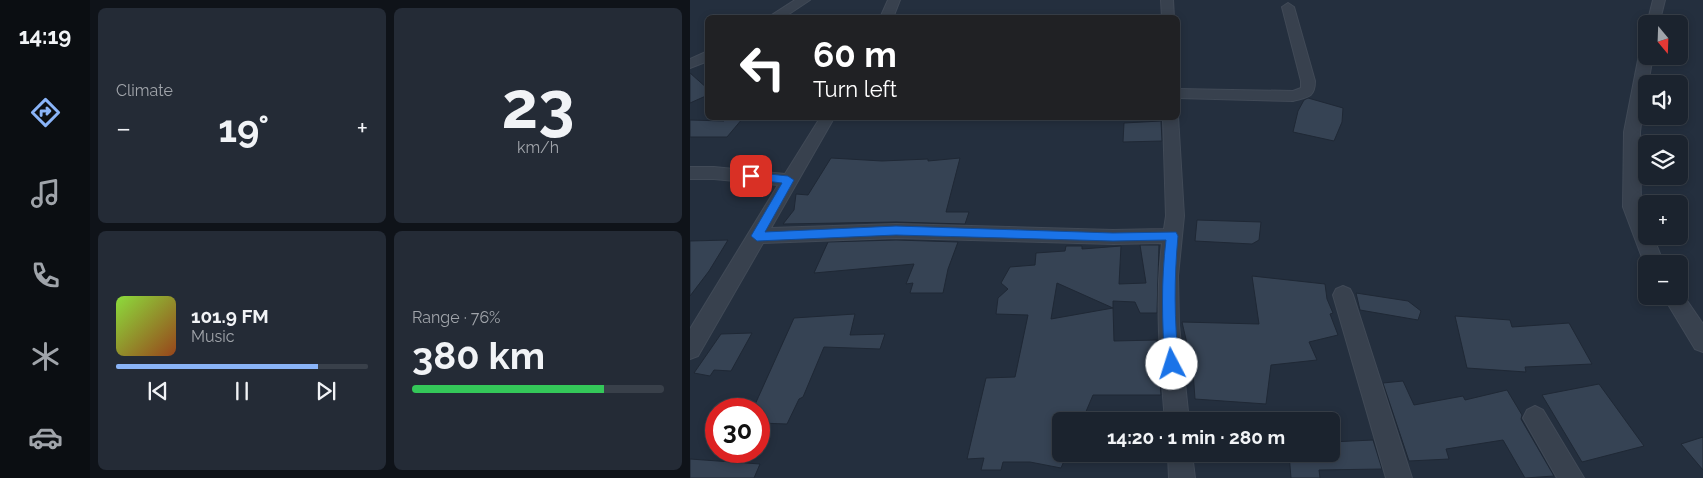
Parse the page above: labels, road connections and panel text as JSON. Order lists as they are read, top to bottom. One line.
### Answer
{"north":"bottom","page":{"tabs":"14:19","tile":["Climate",["23","km/h"],["Range · 76%","380 km"]],"map_buttons":["+","−"],"turn":["60 m","Turn left"],"heat":["−","19°","+"],"song":["101.9 FM","Music"],"limit":"30","trip":"14:20 · 1 min · 280 m"}}
